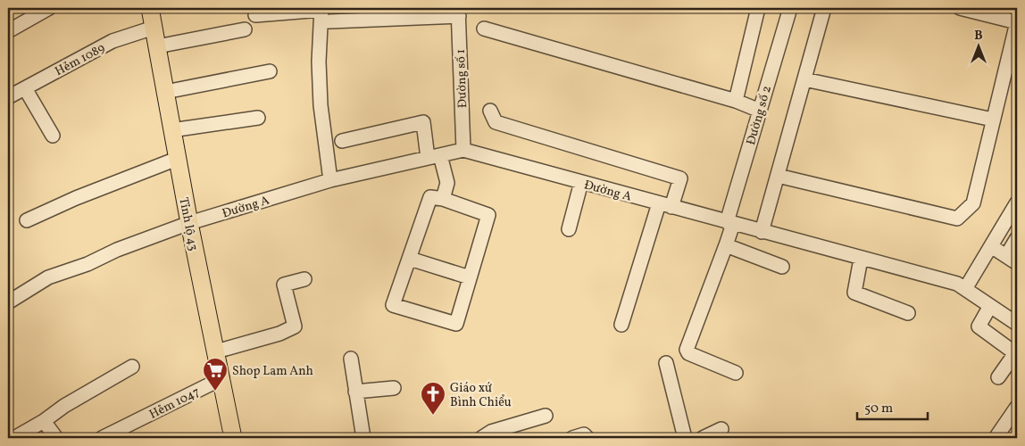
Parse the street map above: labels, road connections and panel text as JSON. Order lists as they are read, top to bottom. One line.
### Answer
{"streets":{"main road":["Tỉnh lộ 43"],"street":["Hẻm 1089","Đường số 1","Đường số 2","Đường A","Hẻm 1047"]},"crossings":[["Hẻm 1089","Tỉnh lộ 43"],["Đường số 1","Đường A"],["Đường số 2","Đường A"],["Đường A","Tỉnh lộ 43"],["Tỉnh lộ 43","Hẻm 1047"]],"places":{"supermarket":["Shop Lam Anh"],"church":["Giáo xứ Bình Chiểu"]},"scale_bar":"50 m","north":"top"}
